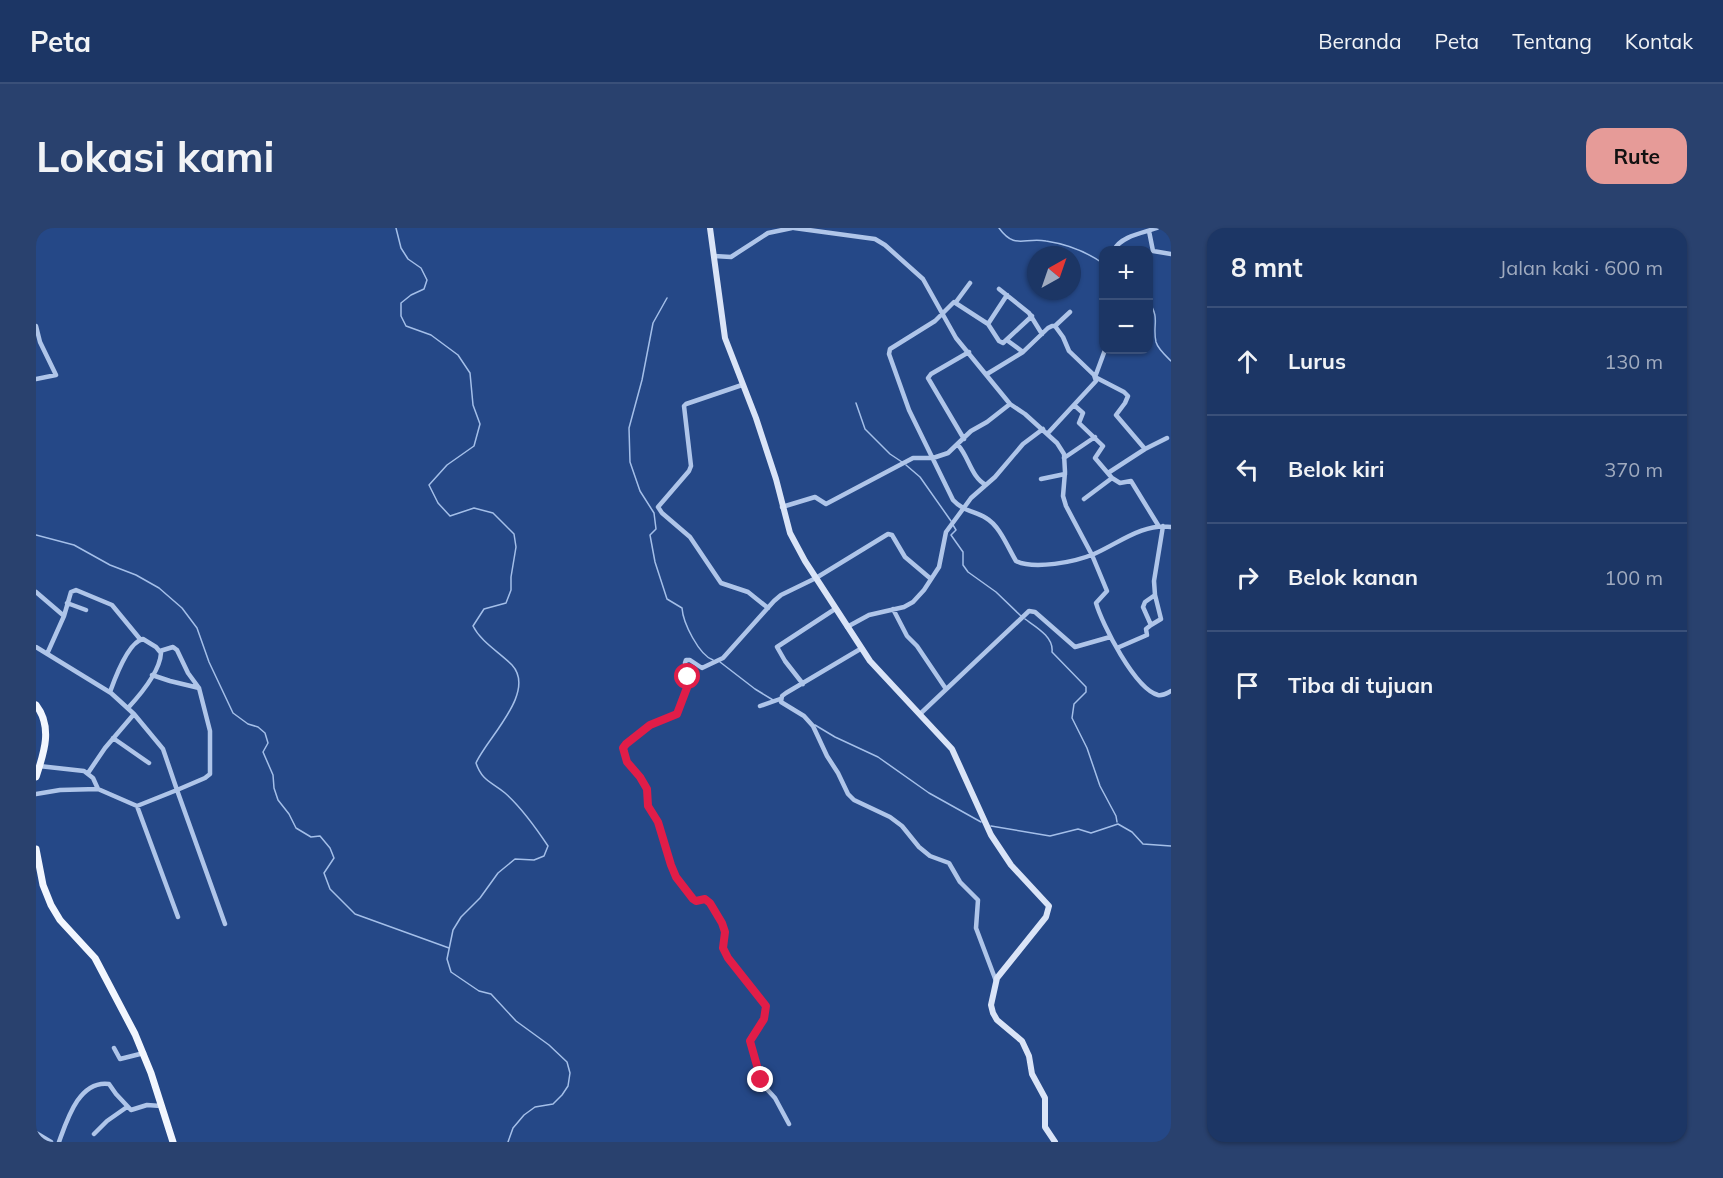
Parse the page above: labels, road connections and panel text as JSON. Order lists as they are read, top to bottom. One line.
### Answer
{"north":"top right","page":{"header":"Peta","nav":["Beranda","Peta","Tentang","Kontak"],"buttons":"Rute","title":"Lokasi kami","heading":["8 mnt","Jalan kaki · 600 m"],"map_buttons":["+","−"],"list":[["Lurus","130 m"],["Belok kiri","370 m"],["Belok kanan","100 m"],"Tiba di tujuan"]}}
